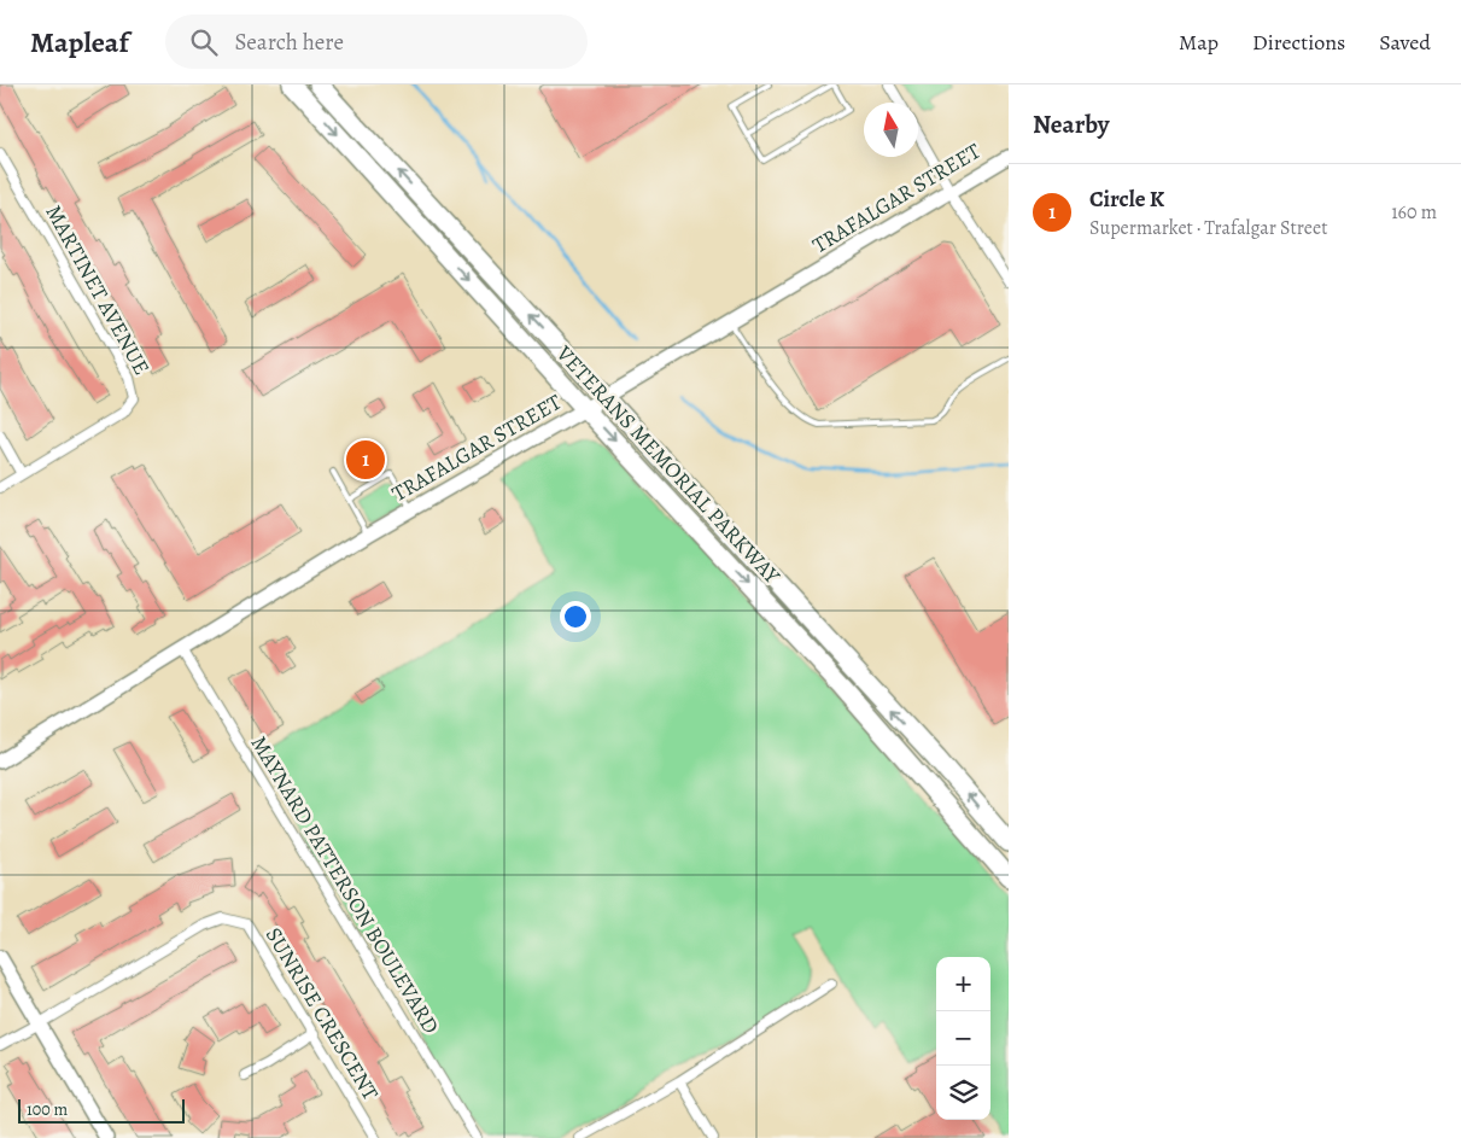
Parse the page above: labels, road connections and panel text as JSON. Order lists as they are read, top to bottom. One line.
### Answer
{"streets":{"highway":["VETERANS MEMORIAL PARKWAY"],"main road":["TRAFALGAR STREET"],"street":["MARTINET AVENUE","MAYNARD PATTERSON BOULEVARD","SUNRISE CRESCENT"]},"crossings":[["TRAFALGAR STREET","VETERANS MEMORIAL PARKWAY"],["TRAFALGAR STREET","MAYNARD PATTERSON BOULEVARD"]],"scale_bar":"100 m","north":"top","page":{"header":"Mapleaf","search":"Search here","nav":["Map","Directions","Saved"],"heading":"Nearby","list":[{"mark":"1","name":"Circle K","note":"Supermarket · Trafalgar Street","value":"160 m"}],"pins":"1","map_buttons":["+","−"],"scale":"100 m"}}
